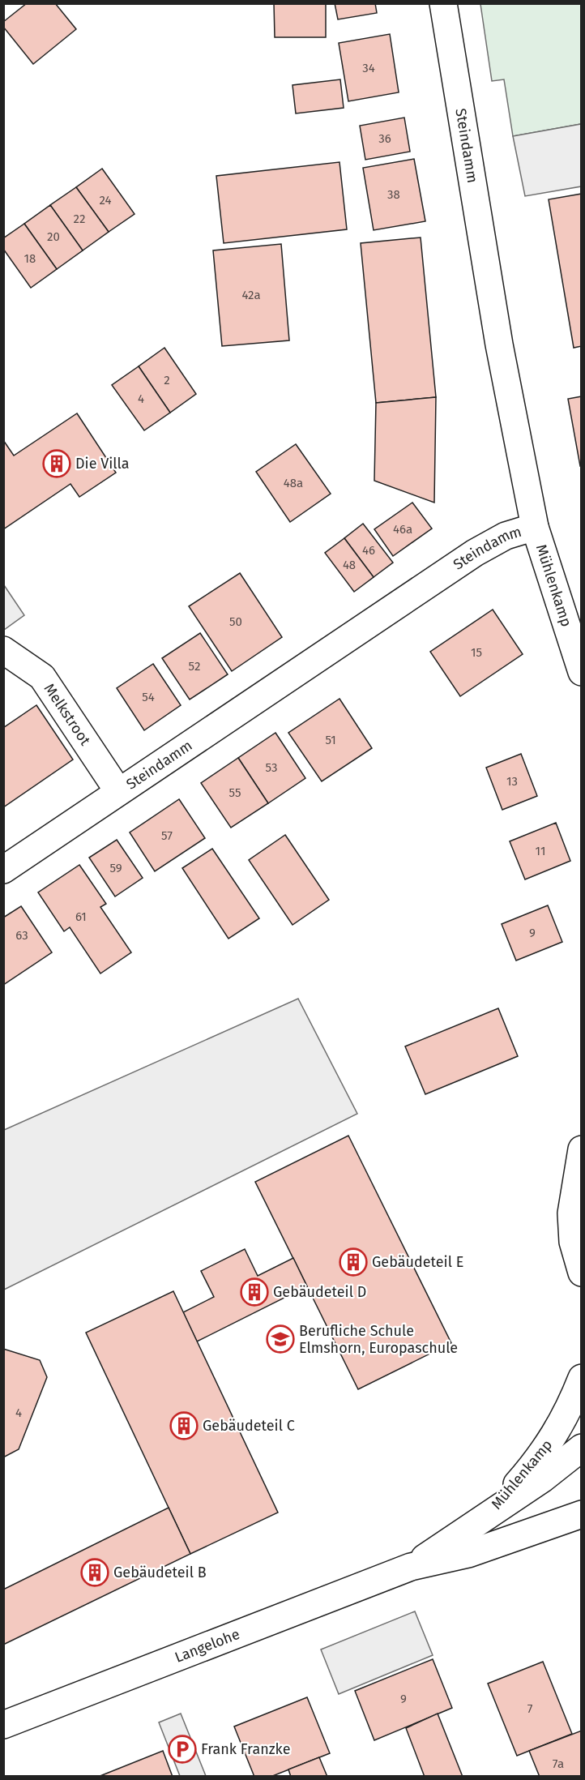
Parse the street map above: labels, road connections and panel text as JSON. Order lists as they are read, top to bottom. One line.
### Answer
{"streets":{"street":["Steindamm","Mühlenkamp","Melkstroot","Langelohe"]},"crossings":[["Steindamm","Mühlenkamp"],["Steindamm","Melkstroot"],["Mühlenkamp","Langelohe"]],"places":{"building":["Die Villa","Gebäudeteil E","Gebäudeteil D","Gebäudeteil C","Gebäudeteil B"],"school or university":["Berufliche Schule Elmshorn, Europaschule"],"parking":["Frank Franzke"]},"house_numbers":["34","36","38","24","22","20","18","42a","2","4","48a","46a","46","48","50","15","52","54","51","53","13","55","57","11","59","61","9","63","4","9","7","7a"]}
